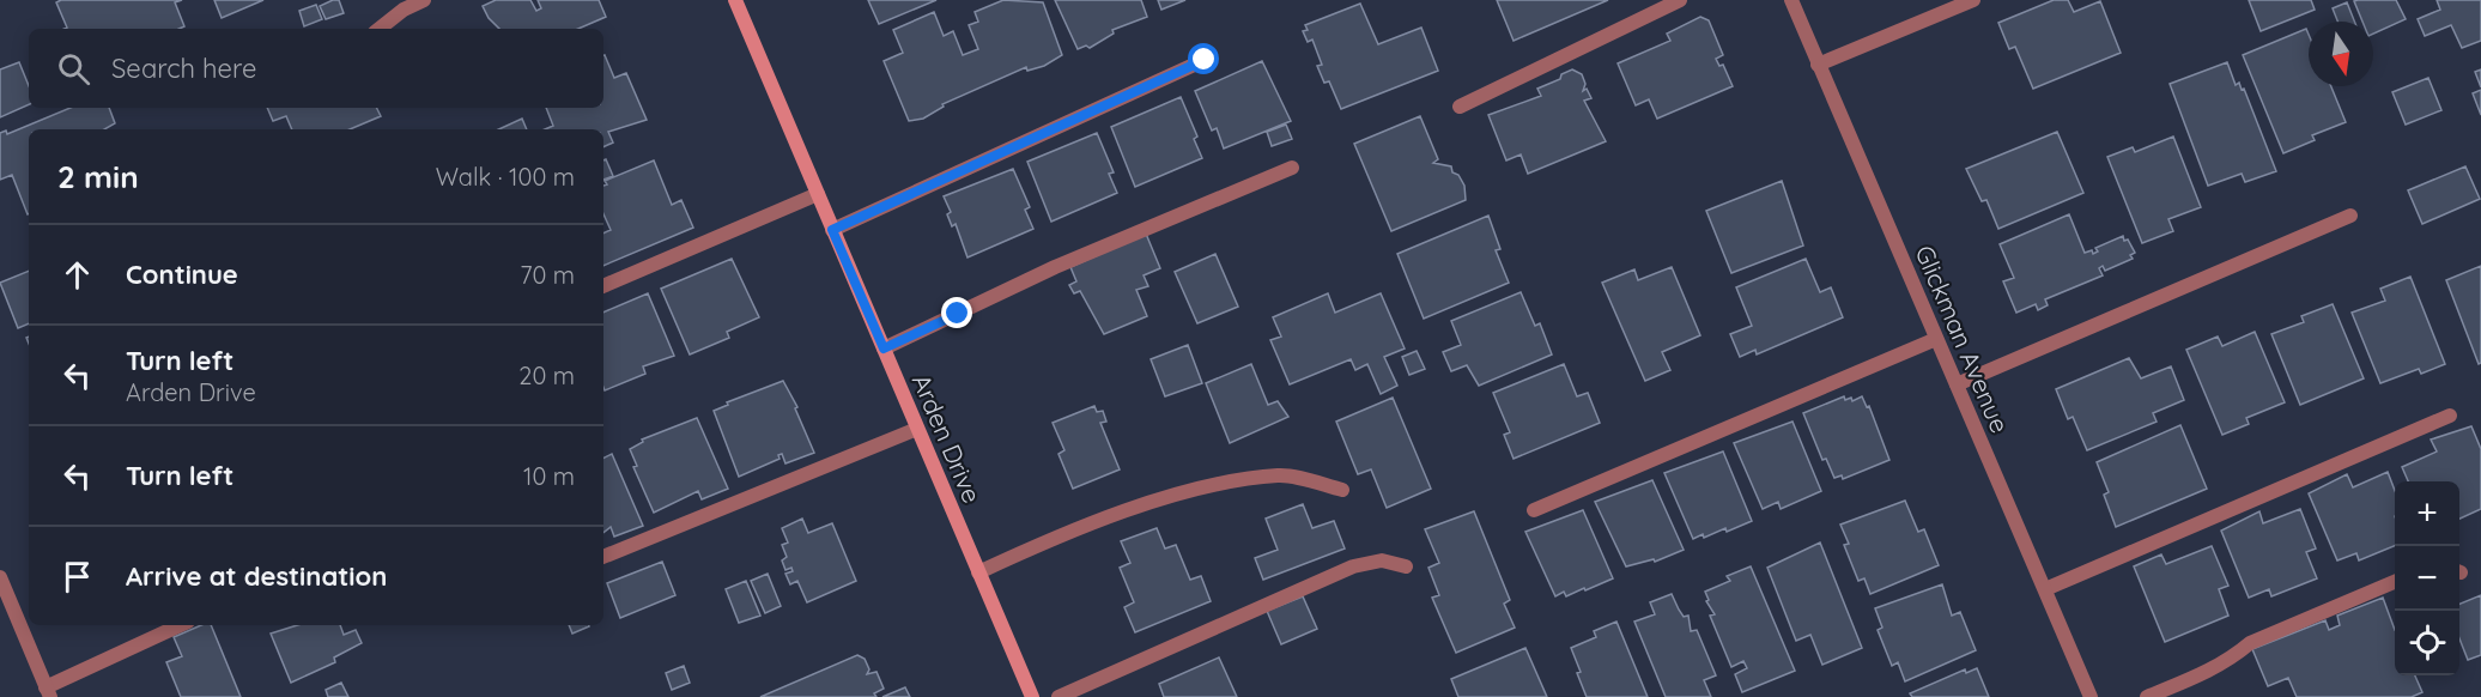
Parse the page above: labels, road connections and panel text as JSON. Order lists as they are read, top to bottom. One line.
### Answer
{"streets":{"street":["Glickman Avenue","Arden Drive"]},"north":"bottom","page":{"search":"Search here","heading":["2 min","Walk · 100 m"],"list":[["Continue","70 m"],["Turn left","Arden Drive","20 m"],["Turn left","10 m"],"Arrive at destination"],"map_buttons":["+","−"]}}
